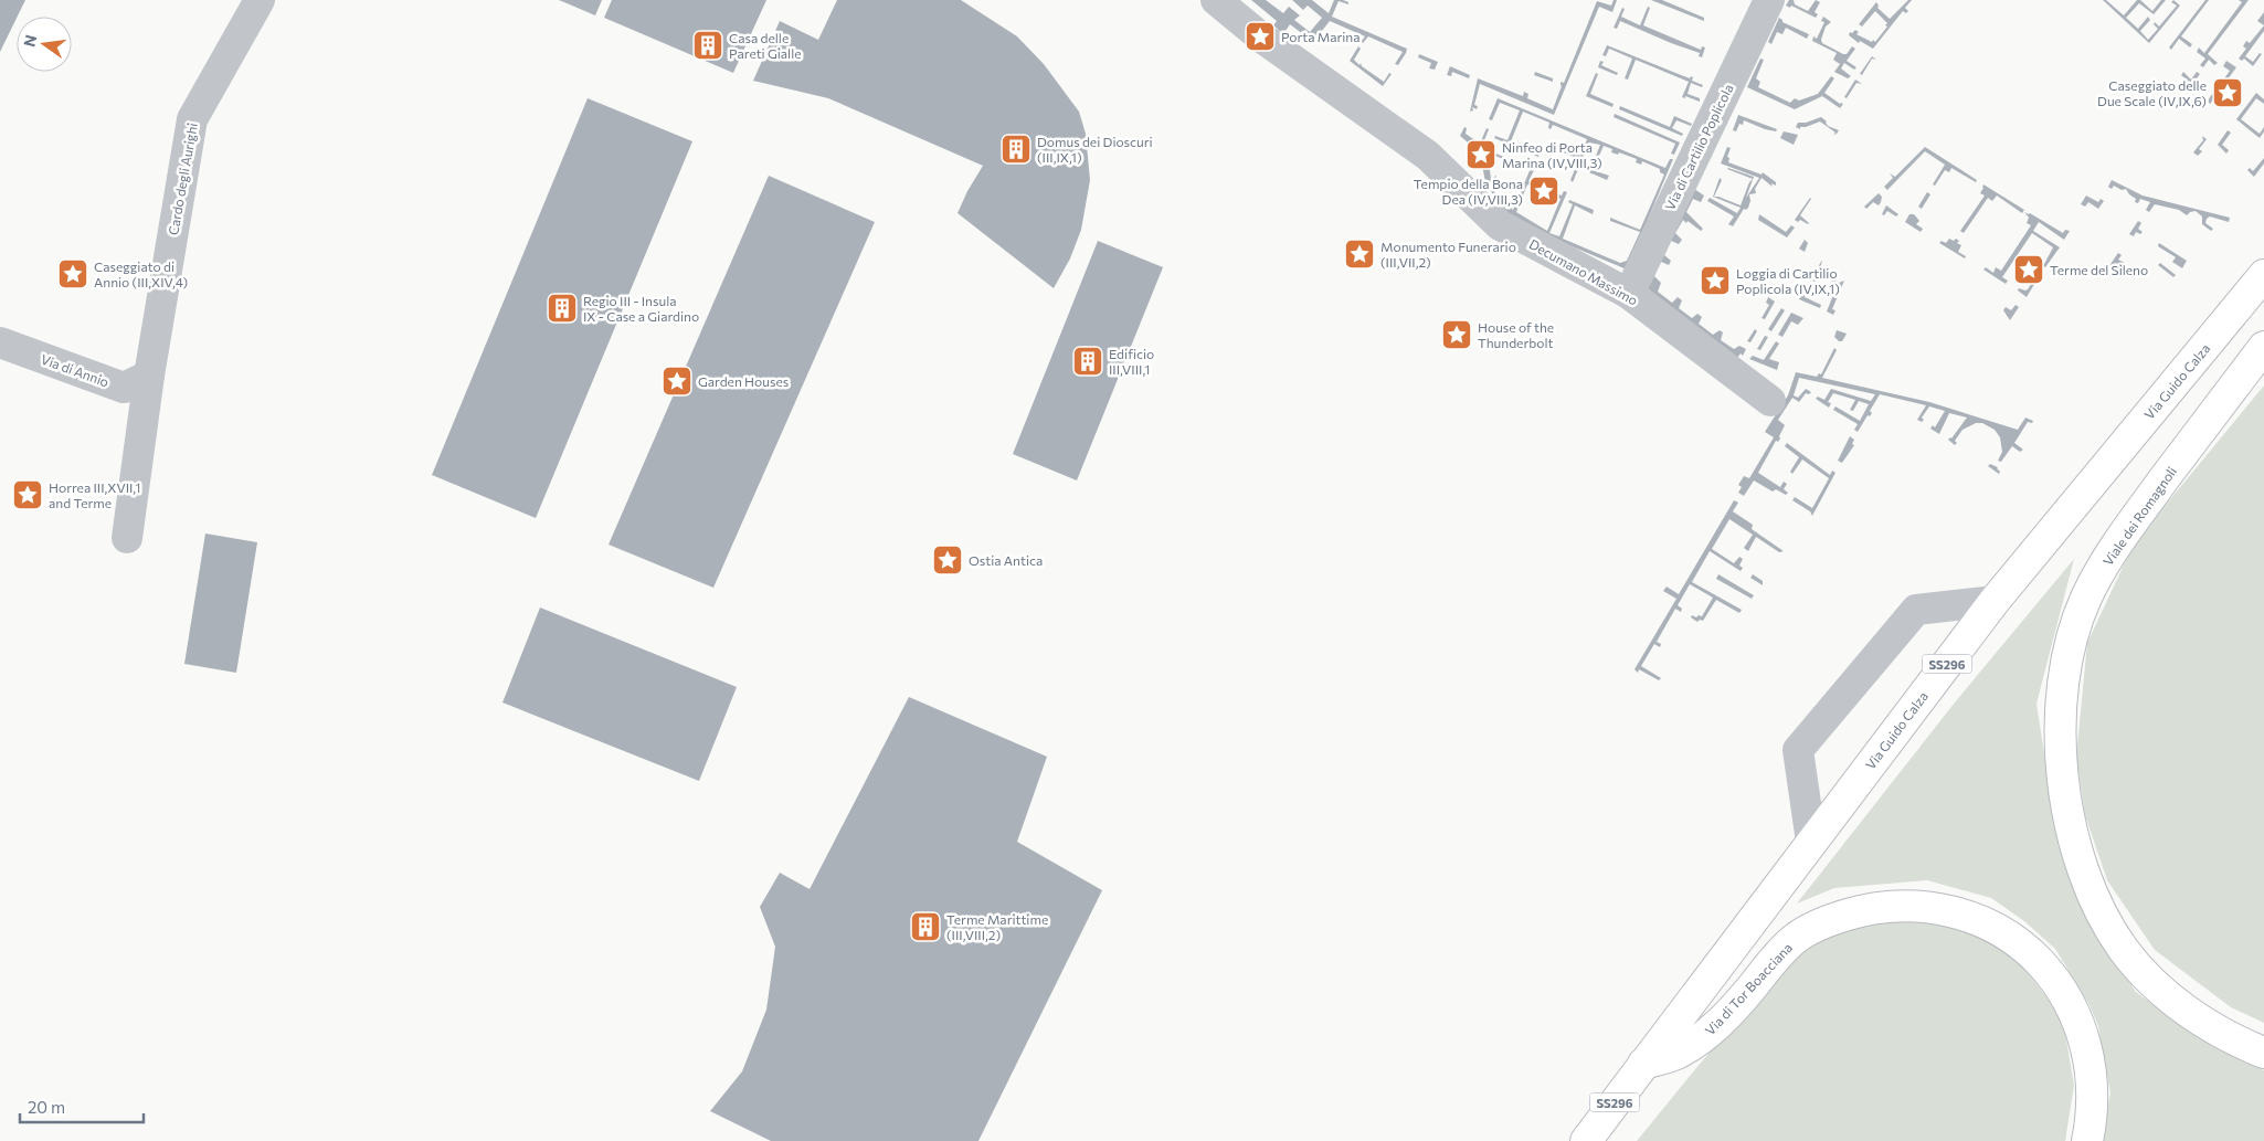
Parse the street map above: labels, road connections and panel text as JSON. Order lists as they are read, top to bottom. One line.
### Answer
{"streets":{"main road":["Via Guido Calza","Viale dei Romagnoli","SS296","Via di Tor Boacciana"],"street":["Via di Cartilio Poplicola","Cardo degli Aurighi","Decumano Massimo","Via di Annio"]},"crossings":[["Via di Cartilio Poplicola","Decumano Massimo"],["Cardo degli Aurighi","Via di Annio"],["Via Guido Calza","SS296"],["Via Guido Calza","Via di Tor Boacciana"],["SS296","Via di Tor Boacciana"]],"places":{"place":["Porta Marina","Caseggiato delle Due Scale (IV,IX,6)","Ninfeo di Porta Marina (IV,VIII,3)","Tempio della Bona Dea (IV,VIII,3)","Monumento Funerario (III,VII,2)","Terme del Sileno","Caseggiato di Annio (III,XIV,4)","Loggia di Cartilio Poplicola (IV,IX,1)","House of the Thunderbolt","Garden Houses","Horrea III,XVII,1 and Terme","Ostia Antica"],"building":["Casa delle Pareti Gialle","Domus dei Dioscuri (III,IX,1)","Regio III - Insula IX - Case a Giardino","Edificio III,VIII,1","Terme Marittime (III,VIII,2)"]},"scale_bar":"20 m","north":"left"}
